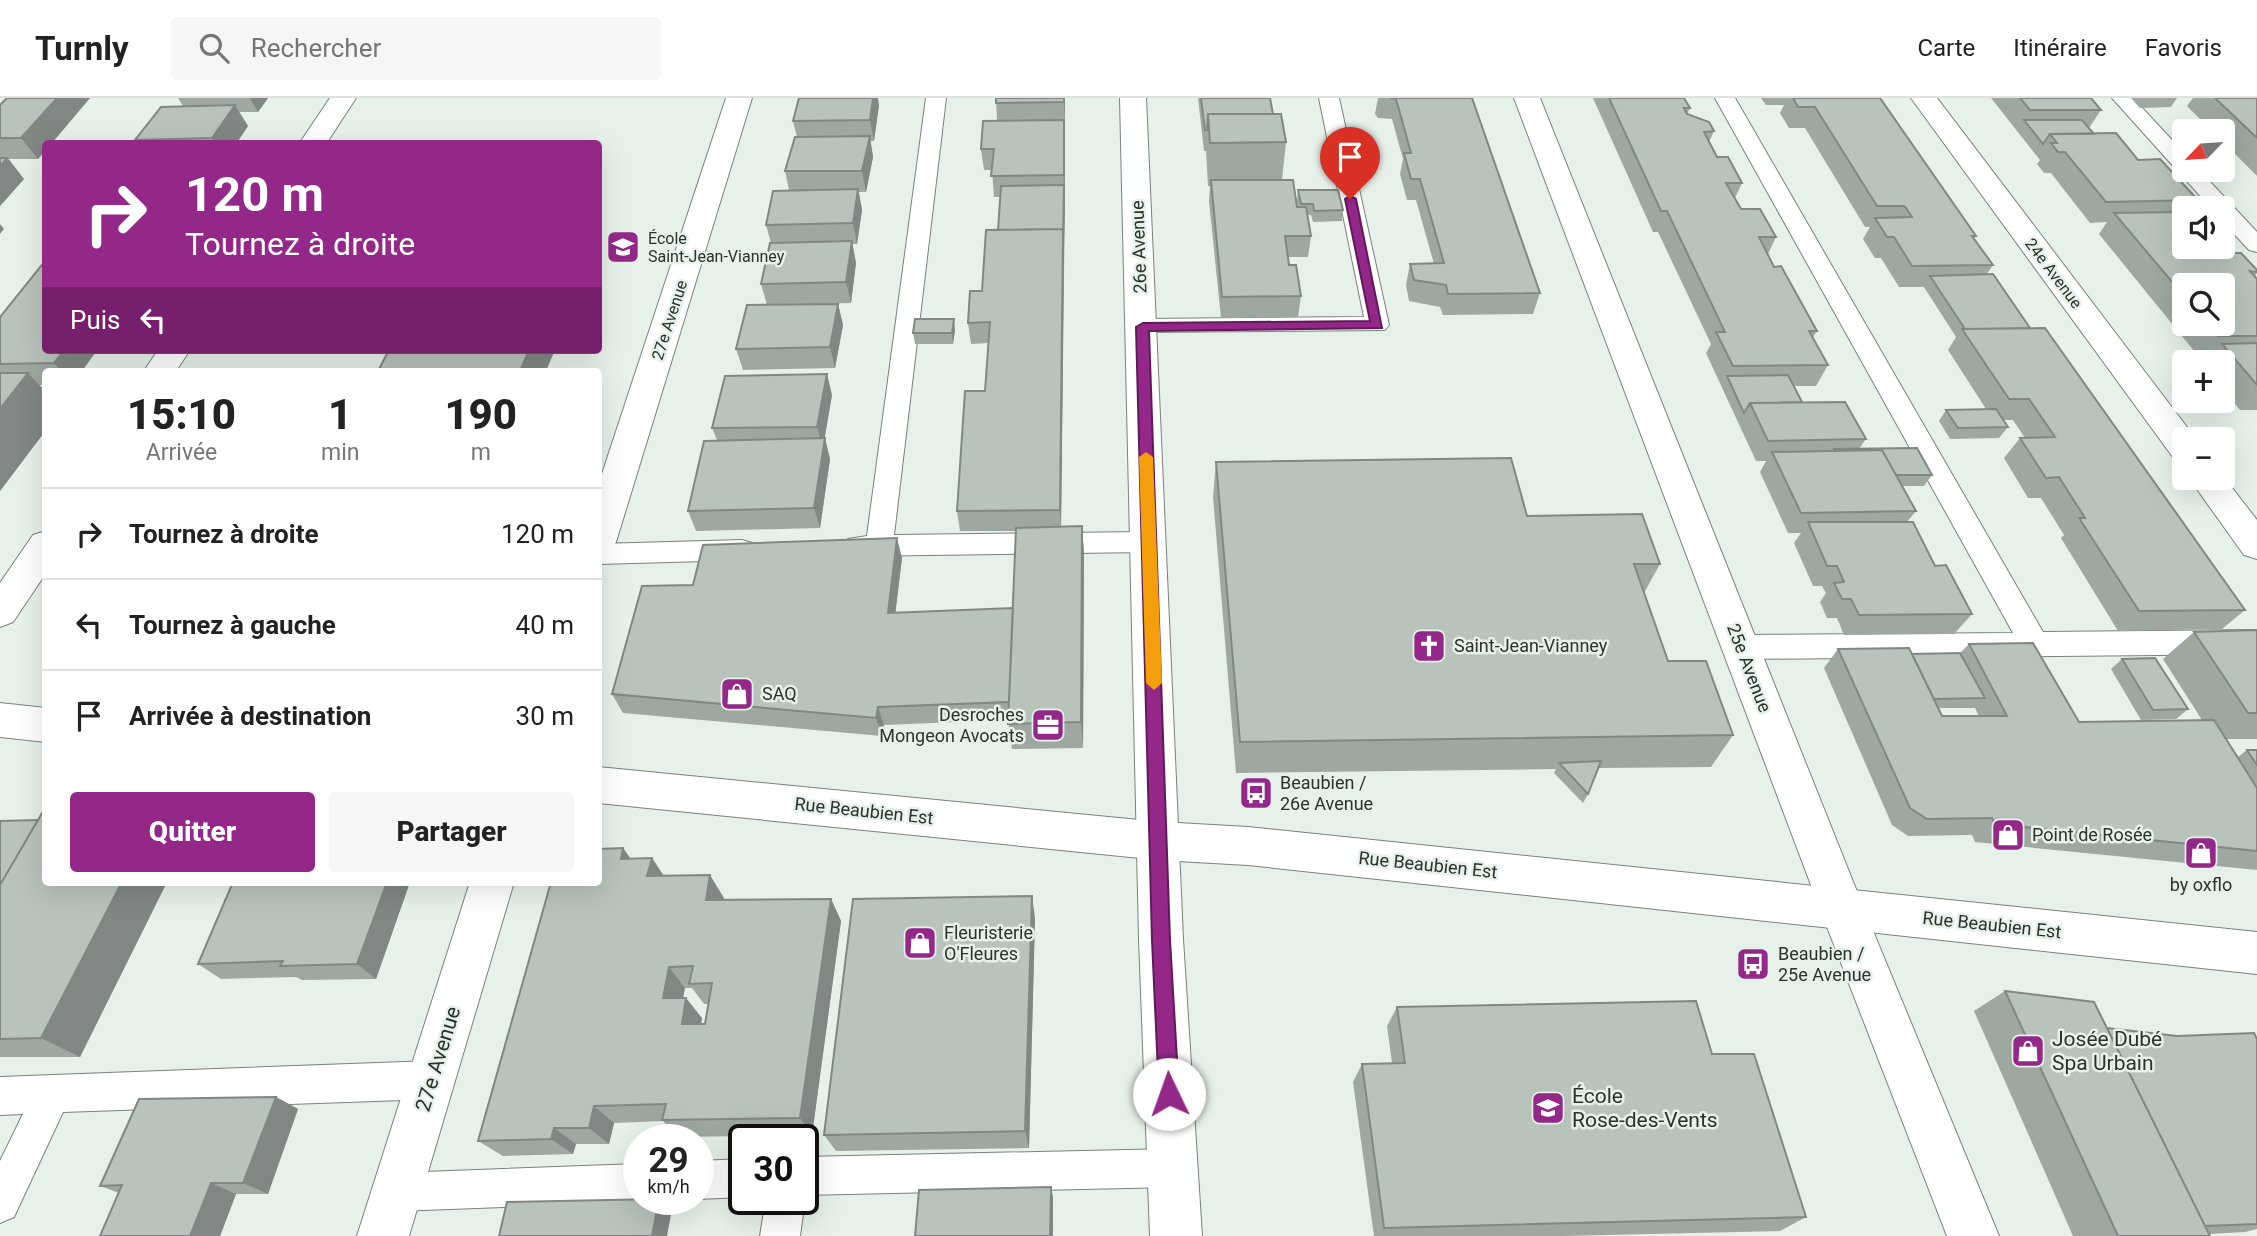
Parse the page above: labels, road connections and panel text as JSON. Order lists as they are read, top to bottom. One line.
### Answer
{"streets":{"street":["26e Avenue","24e Avenue","27e Avenue","25e Avenue","Rue Beaubien Est"]},"crossings":[["26e Avenue","Rue Beaubien Est"],["25e Avenue","Rue Beaubien Est"]],"places":{"school or university":["École Saint-Jean-Vianney","École Rose-des-Vents"],"church":["Saint-Jean-Vianney"],"shop":["SAQ","Point de Rosée","by oxflo","Fleuristerie O'Fleures","Josée Dubé Spa Urbain"],"office":["Desroches Mongeon Avocats"],"bus stop":["Beaubien / 26e Avenue","Beaubien / 25e Avenue"]},"north":"bottom left","page":{"header":"Turnly","search":"Rechercher","nav":["Carte","Itinéraire","Favoris"],"map_buttons":["+","−"],"turn":["120 m","Tournez à droite"],"then":"Puis","eta":["15:10","Arrivée","1","min","190","m"],"list":[{"name":"Tournez à droite","value":"120 m"},{"name":"Tournez à gauche","value":"40 m"},{"name":"Arrivée à destination","value":"30 m"}],"buttons":["Quitter","Partager"],"speed":"29 km/h","limit":"30"}}
